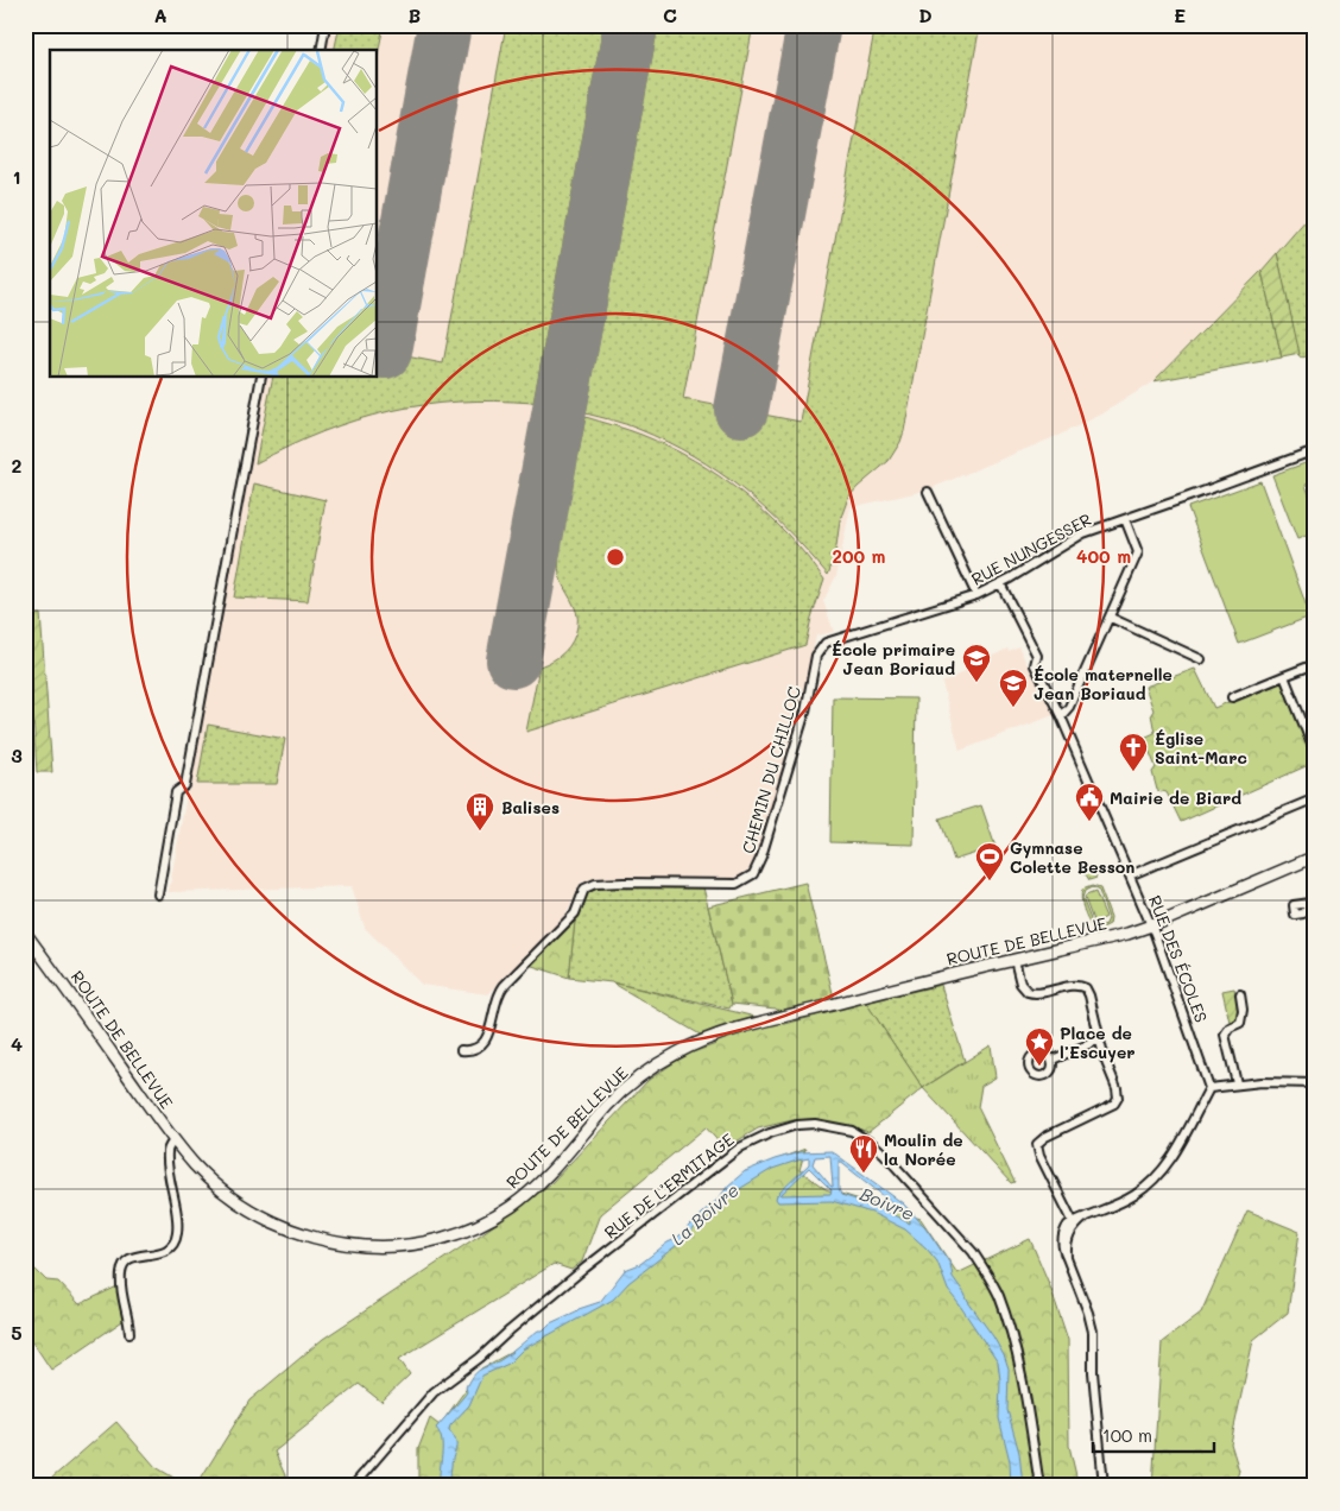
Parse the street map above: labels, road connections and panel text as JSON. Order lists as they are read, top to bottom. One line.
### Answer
{"streets":{"street":["RUE NUNGESSER","CHEMIN DU CHILLOC","ROUTE DE BELLEVUE","RUE DES ÉCOLES","RUE DE L’ERMITAGE"]},"crossings":[["RUE NUNGESSER","CHEMIN DU CHILLOC"],["RUE NUNGESSER","RUE DES ÉCOLES"],["ROUTE DE BELLEVUE","RUE DES ÉCOLES"]],"water":["Boivre","La Boivre"],"places":{"school or university":["École primaire Jean Boriaud","École maternelle Jean Boriaud"],"church":["Église Saint-Marc"],"public building":["Mairie de Biard"],"building":["Balises"],"sports":["Gymnase Colette Besson"],"place":["Place de l’Escuyer"],"restaurant":["Moulin de la Norée"]},"scale_bar":"100 m","grid":{"columns":["A","B","C","D","E"],"rows":["1","2","3","4","5"]},"rings":["200 m","400 m"]}
